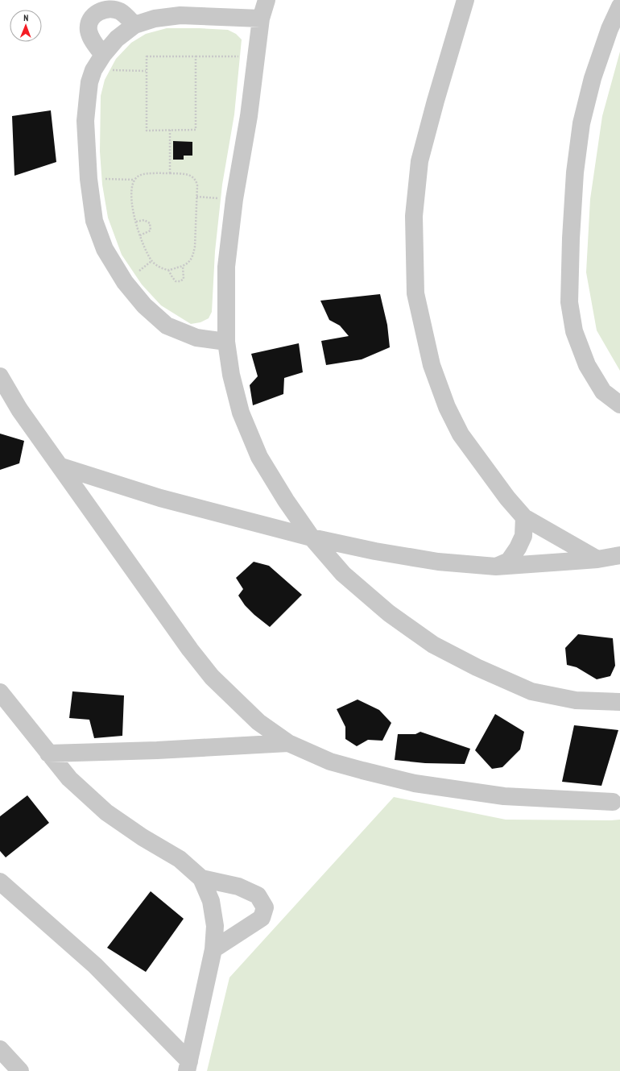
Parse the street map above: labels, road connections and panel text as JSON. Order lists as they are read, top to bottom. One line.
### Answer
{"north":"top"}
